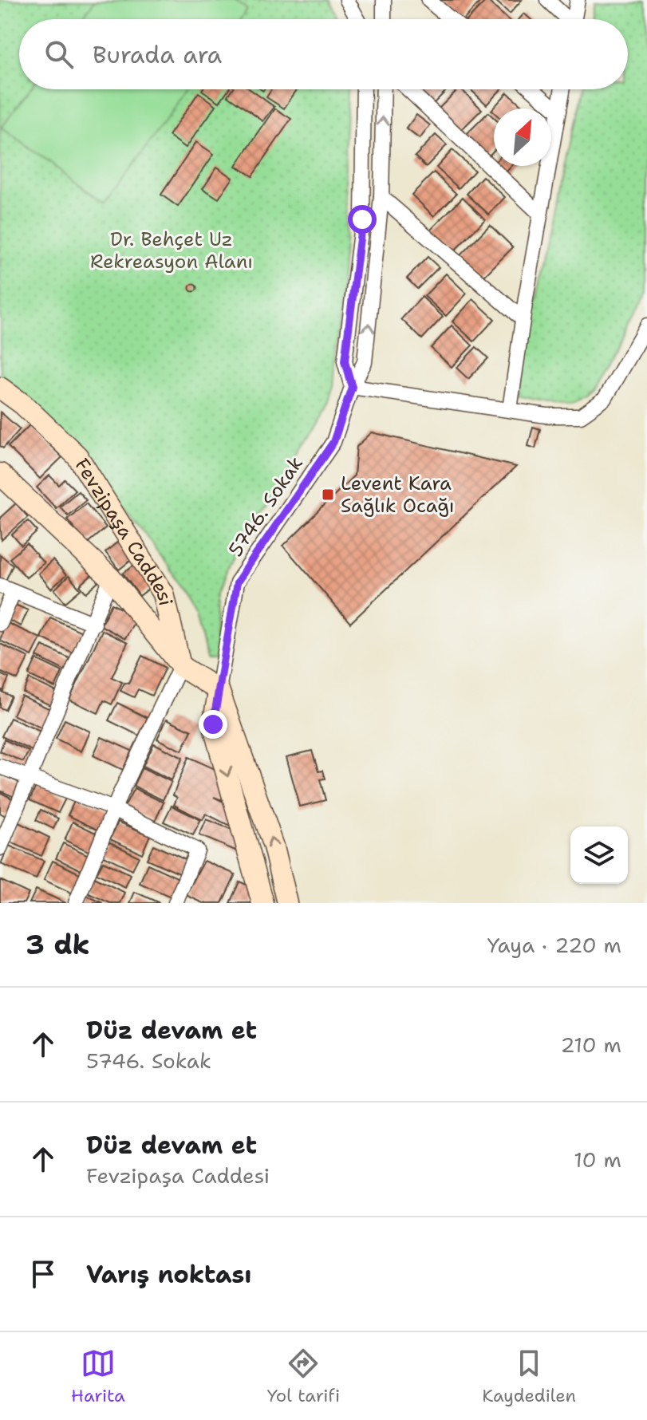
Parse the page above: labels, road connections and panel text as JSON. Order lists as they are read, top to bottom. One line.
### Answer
{"streets":{"street":["5746. Sokak","Fevzipaşa Caddesi"]},"parks":["Dr. Behçet Uz Rekreasyon Alanı"],"places":{"transit":["Levent Kara Sağlık Ocağı"]},"north":"top right","page":{"search":"Burada ara","heading":["3 dk","Yaya · 220 m"],"list":[["Düz devam et","5746. Sokak","210 m"],["Düz devam et","Fevzipaşa Caddesi","10 m"],"Varış noktası"],"nav":["Harita","Yol tarifi","Kaydedilen"]}}
